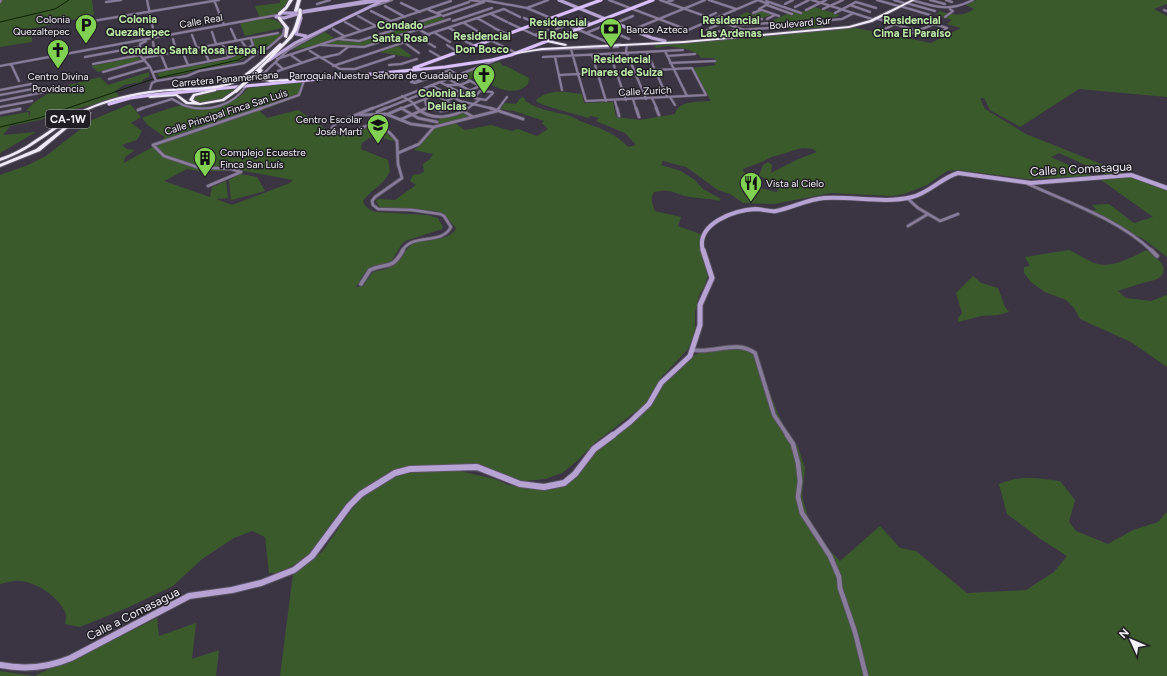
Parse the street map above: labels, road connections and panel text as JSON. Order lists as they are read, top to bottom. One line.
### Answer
{"streets":{"highway":["Boulevard Sur","Carretera Panamericana","CA-1W"],"main road":["Calle a Comasagua"],"street":["Calle Real","Calle Zurich","Calle Principal Finca San Luis"]},"crossings":[["Boulevard Sur","Carretera Panamericana"],["Carretera Panamericana","Calle Principal Finca San Luis"]],"districts":["Colonia Quezaltepec","Residencial Las Ardenas","Residencial Cima El Paraíso","Residencial El Roble","Condado Santa Rosa","Residencial Don Bosco","Condado Santa Rosa Etapa II","Residencial Pinares de Suiza","Colonia Las Delicias"],"places":{"parking":["Colonia Quezaltepec"],"bank":["Banco Azteca"],"church":["Centro Divina Providencia","Parroquia Nuestra Señora de Guadalupe"],"school or university":["Centro Escolar José Martí"],"building":["Complejo Ecuestre Finca San Luís"],"restaurant":["Vista al Cielo"]},"north":"top left"}
